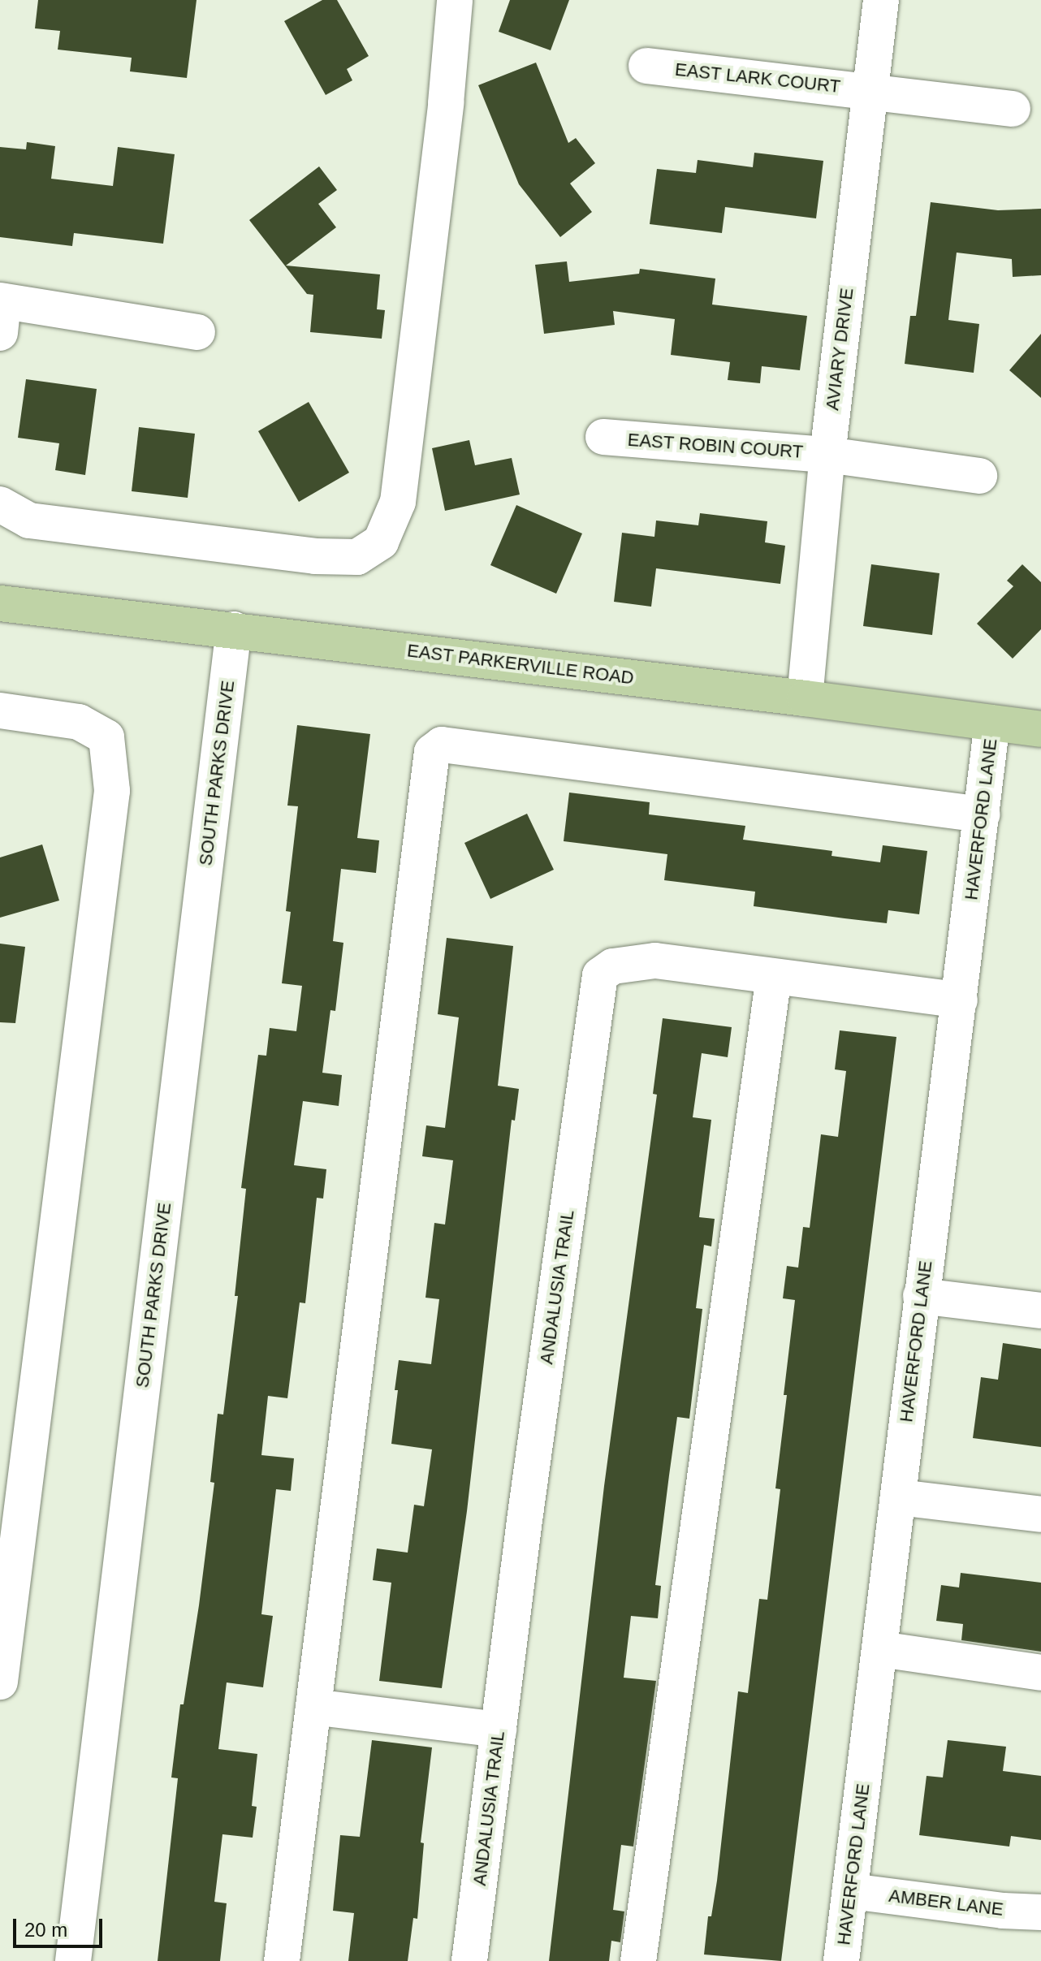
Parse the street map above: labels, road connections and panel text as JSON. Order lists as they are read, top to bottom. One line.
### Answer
{"streets":{"main road":["EAST PARKERVILLE ROAD"],"street":["EAST LARK COURT","AVIARY DRIVE","EAST ROBIN COURT","SOUTH PARKS DRIVE","HAVERFORD LANE","ANDALUSIA TRAIL","AMBER LANE"]},"crossings":[["EAST LARK COURT","AVIARY DRIVE"],["AVIARY DRIVE","EAST ROBIN COURT"],["AVIARY DRIVE","EAST PARKERVILLE ROAD"],["EAST PARKERVILLE ROAD","SOUTH PARKS DRIVE"],["EAST PARKERVILLE ROAD","HAVERFORD LANE"],["HAVERFORD LANE","ANDALUSIA TRAIL"],["HAVERFORD LANE","AMBER LANE"]],"scale_bar":"20 m"}
